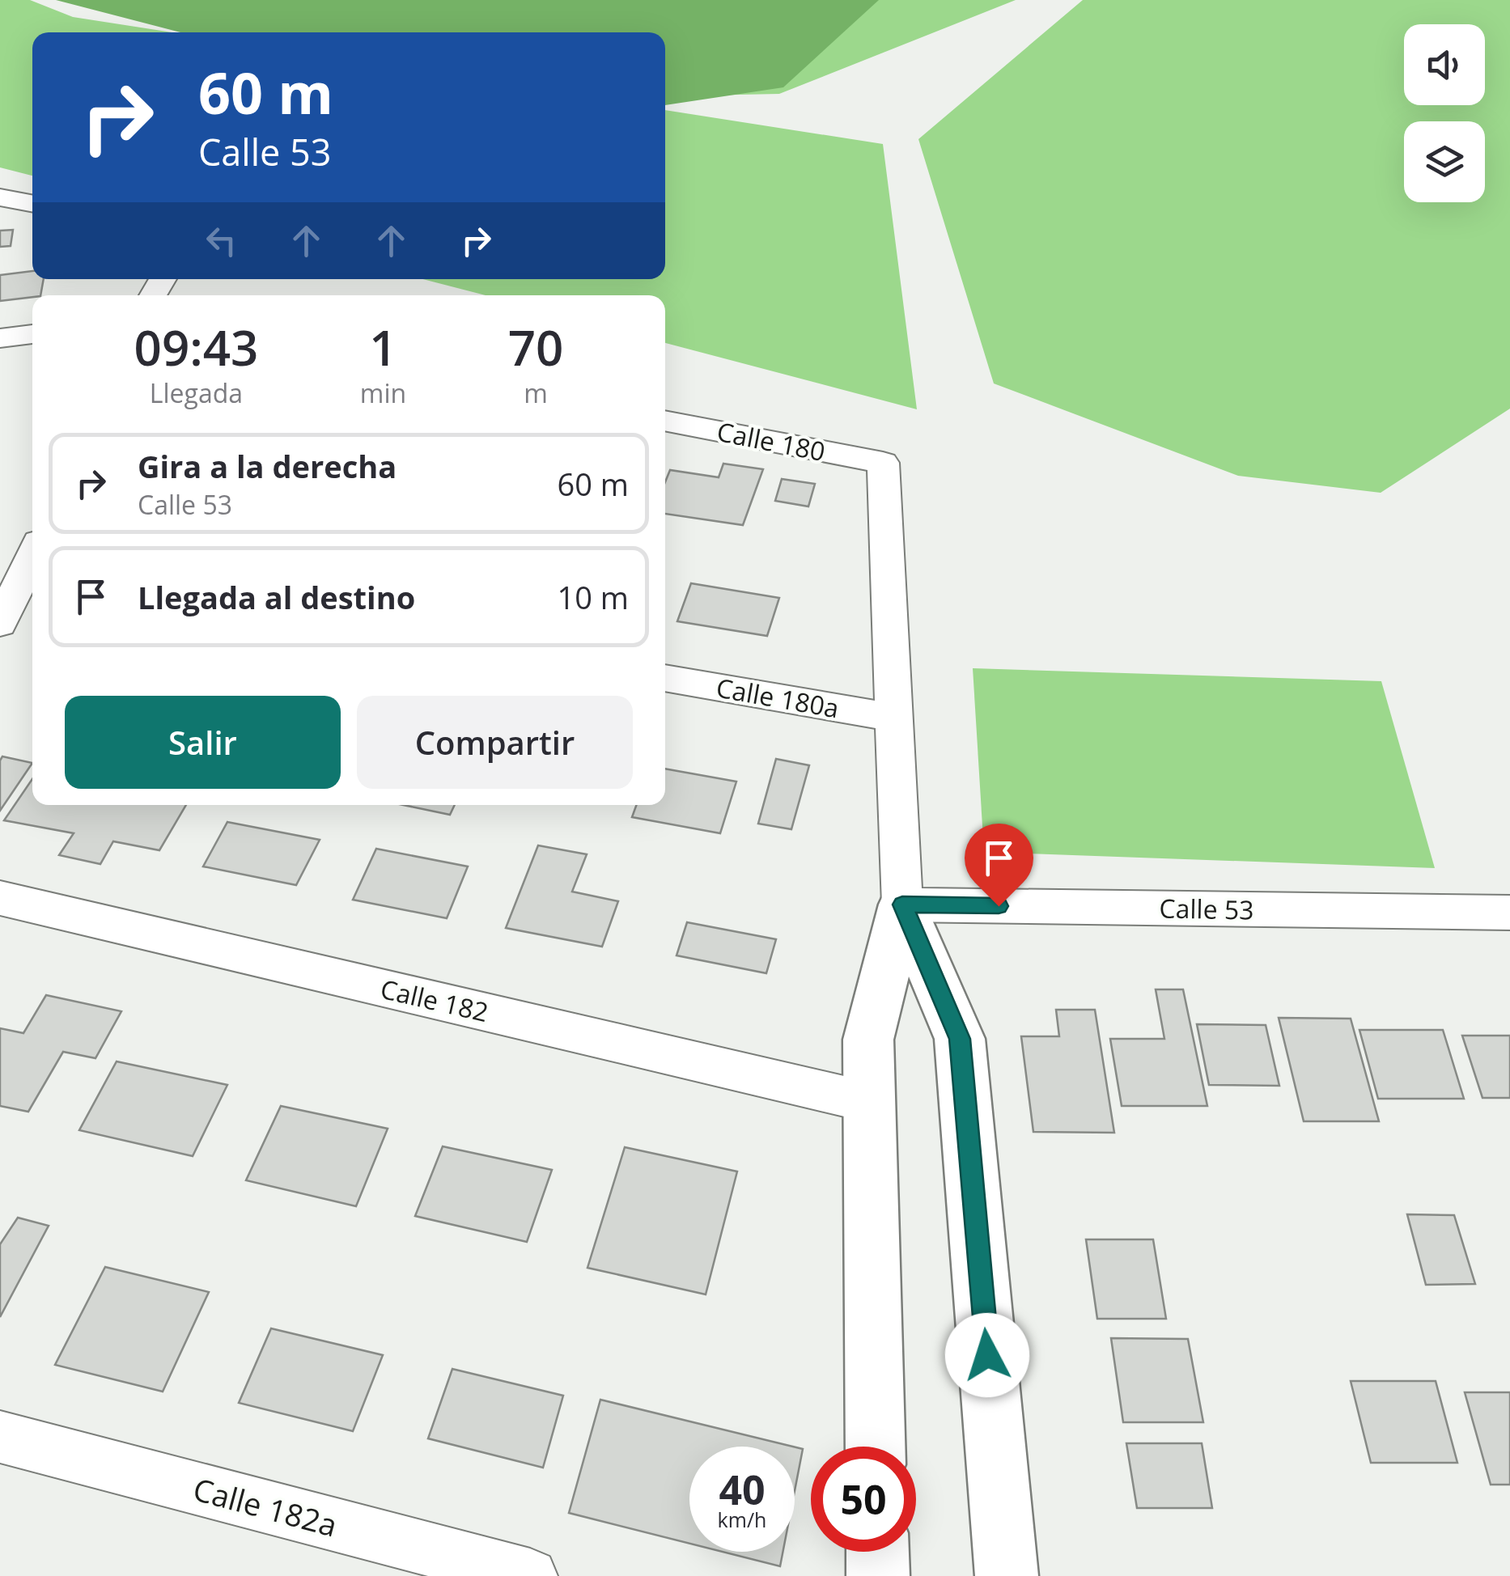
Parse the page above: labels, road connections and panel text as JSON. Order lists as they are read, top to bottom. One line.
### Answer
{"streets":{"street":["Calle 180","Calle 180a","Calle 53","Calle 182","Calle 182a"]},"crossings":[["Calle 180","Calle 180a"]],"page":{"turn":["60 m","Calle 53"],"eta":["09:43","Llegada","1","min","70","m"],"list":[{"name":"Gira a la derecha","note":"Calle 53","value":"60 m"},{"name":"Llegada al destino","value":"10 m"}],"buttons":["Salir","Compartir"],"speed":"40 km/h","limit":"50"}}
